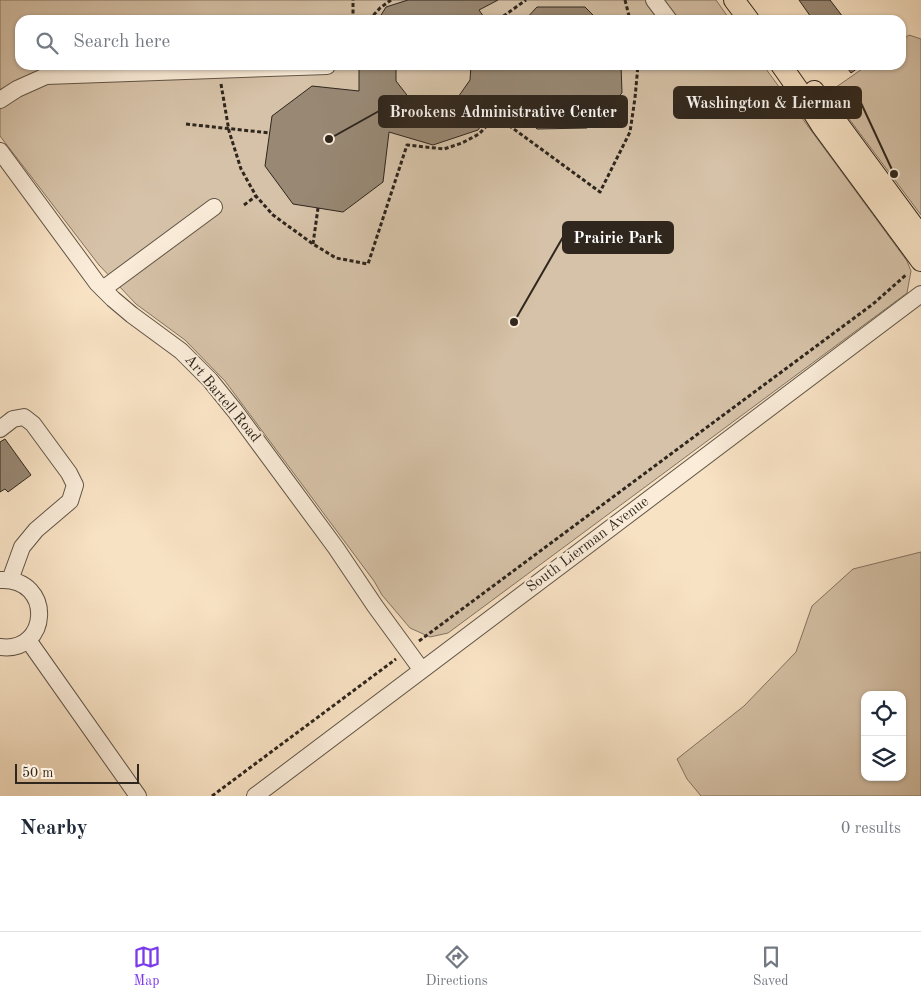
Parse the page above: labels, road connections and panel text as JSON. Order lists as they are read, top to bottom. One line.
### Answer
{"streets":{"street":["Art Bartell Road","South Lierman Avenue"]},"crossings":[["Art Bartell Road","South Lierman Avenue"]],"places":["Brookens Administrative Center","Washington & Lierman","Prairie Park"],"scale_bar":"50 m","page":{"search":"Search here","scale":"50 m","heading":["Nearby","0 results"],"nav":["Map","Directions","Saved"]}}
